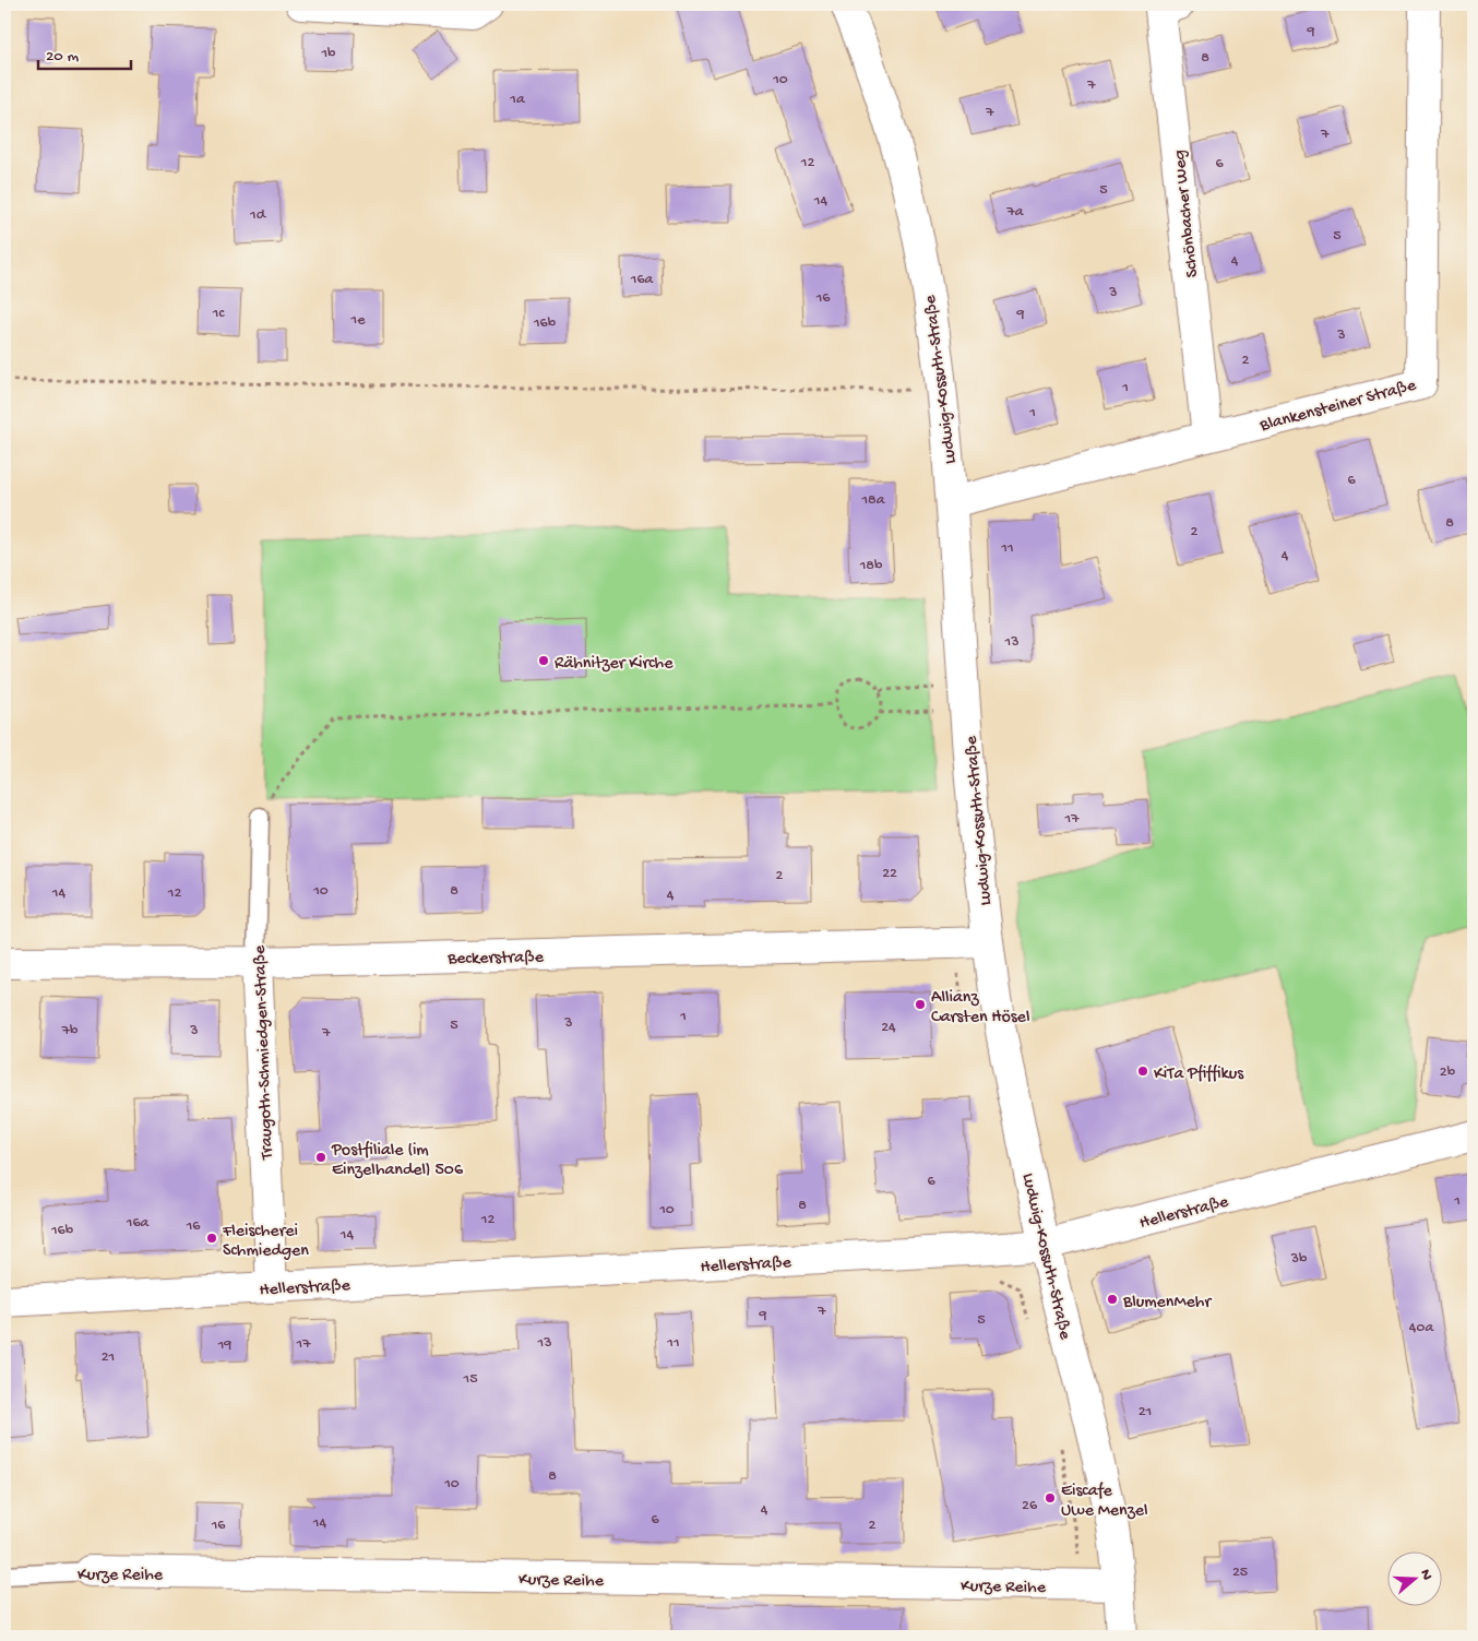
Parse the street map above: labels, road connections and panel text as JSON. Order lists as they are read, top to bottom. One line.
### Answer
{"streets":{"street":["Schönbacher Weg","Ludwig-Kossuth-Straße","Blankensteiner Straße","Beckerstraße","Traugoth-Schmiedgen-Straße","Hellerstraße","Kurze Reihe"]},"crossings":[["Schönbacher Weg","Blankensteiner Straße"],["Ludwig-Kossuth-Straße","Blankensteiner Straße"],["Ludwig-Kossuth-Straße","Beckerstraße"],["Ludwig-Kossuth-Straße","Hellerstraße"],["Ludwig-Kossuth-Straße","Kurze Reihe"],["Beckerstraße","Traugoth-Schmiedgen-Straße"],["Traugoth-Schmiedgen-Straße","Hellerstraße"]],"places":["Rähnitzer Kirche","Allianz Carsten Hösel","KiTa Pfiffikus","Postfiliale (im Einzelhandel) 506","Fleischerei Schmiedgen","BlumenMehr","Eiscafe Uwe Menzel"],"house_numbers":["9","1b","8","10","7","1a","7","7","12","6","5","14","7a","1d","5","4","16a","3","16","1c","9","1e","16b","3","2","1","1","6","18a","8","2","11","4","18b","13","17","22","2","10","8","14","12","4","1","3","5","24","7b","3","7","2b","6","1","8","10","12","16a","16","16b","14","3b","7","9","5","40a","13","11","17","19","21","15","21","8","10","26","4","6","14","16","2","25"],"scale_bar":"20 m","north":"right"}
